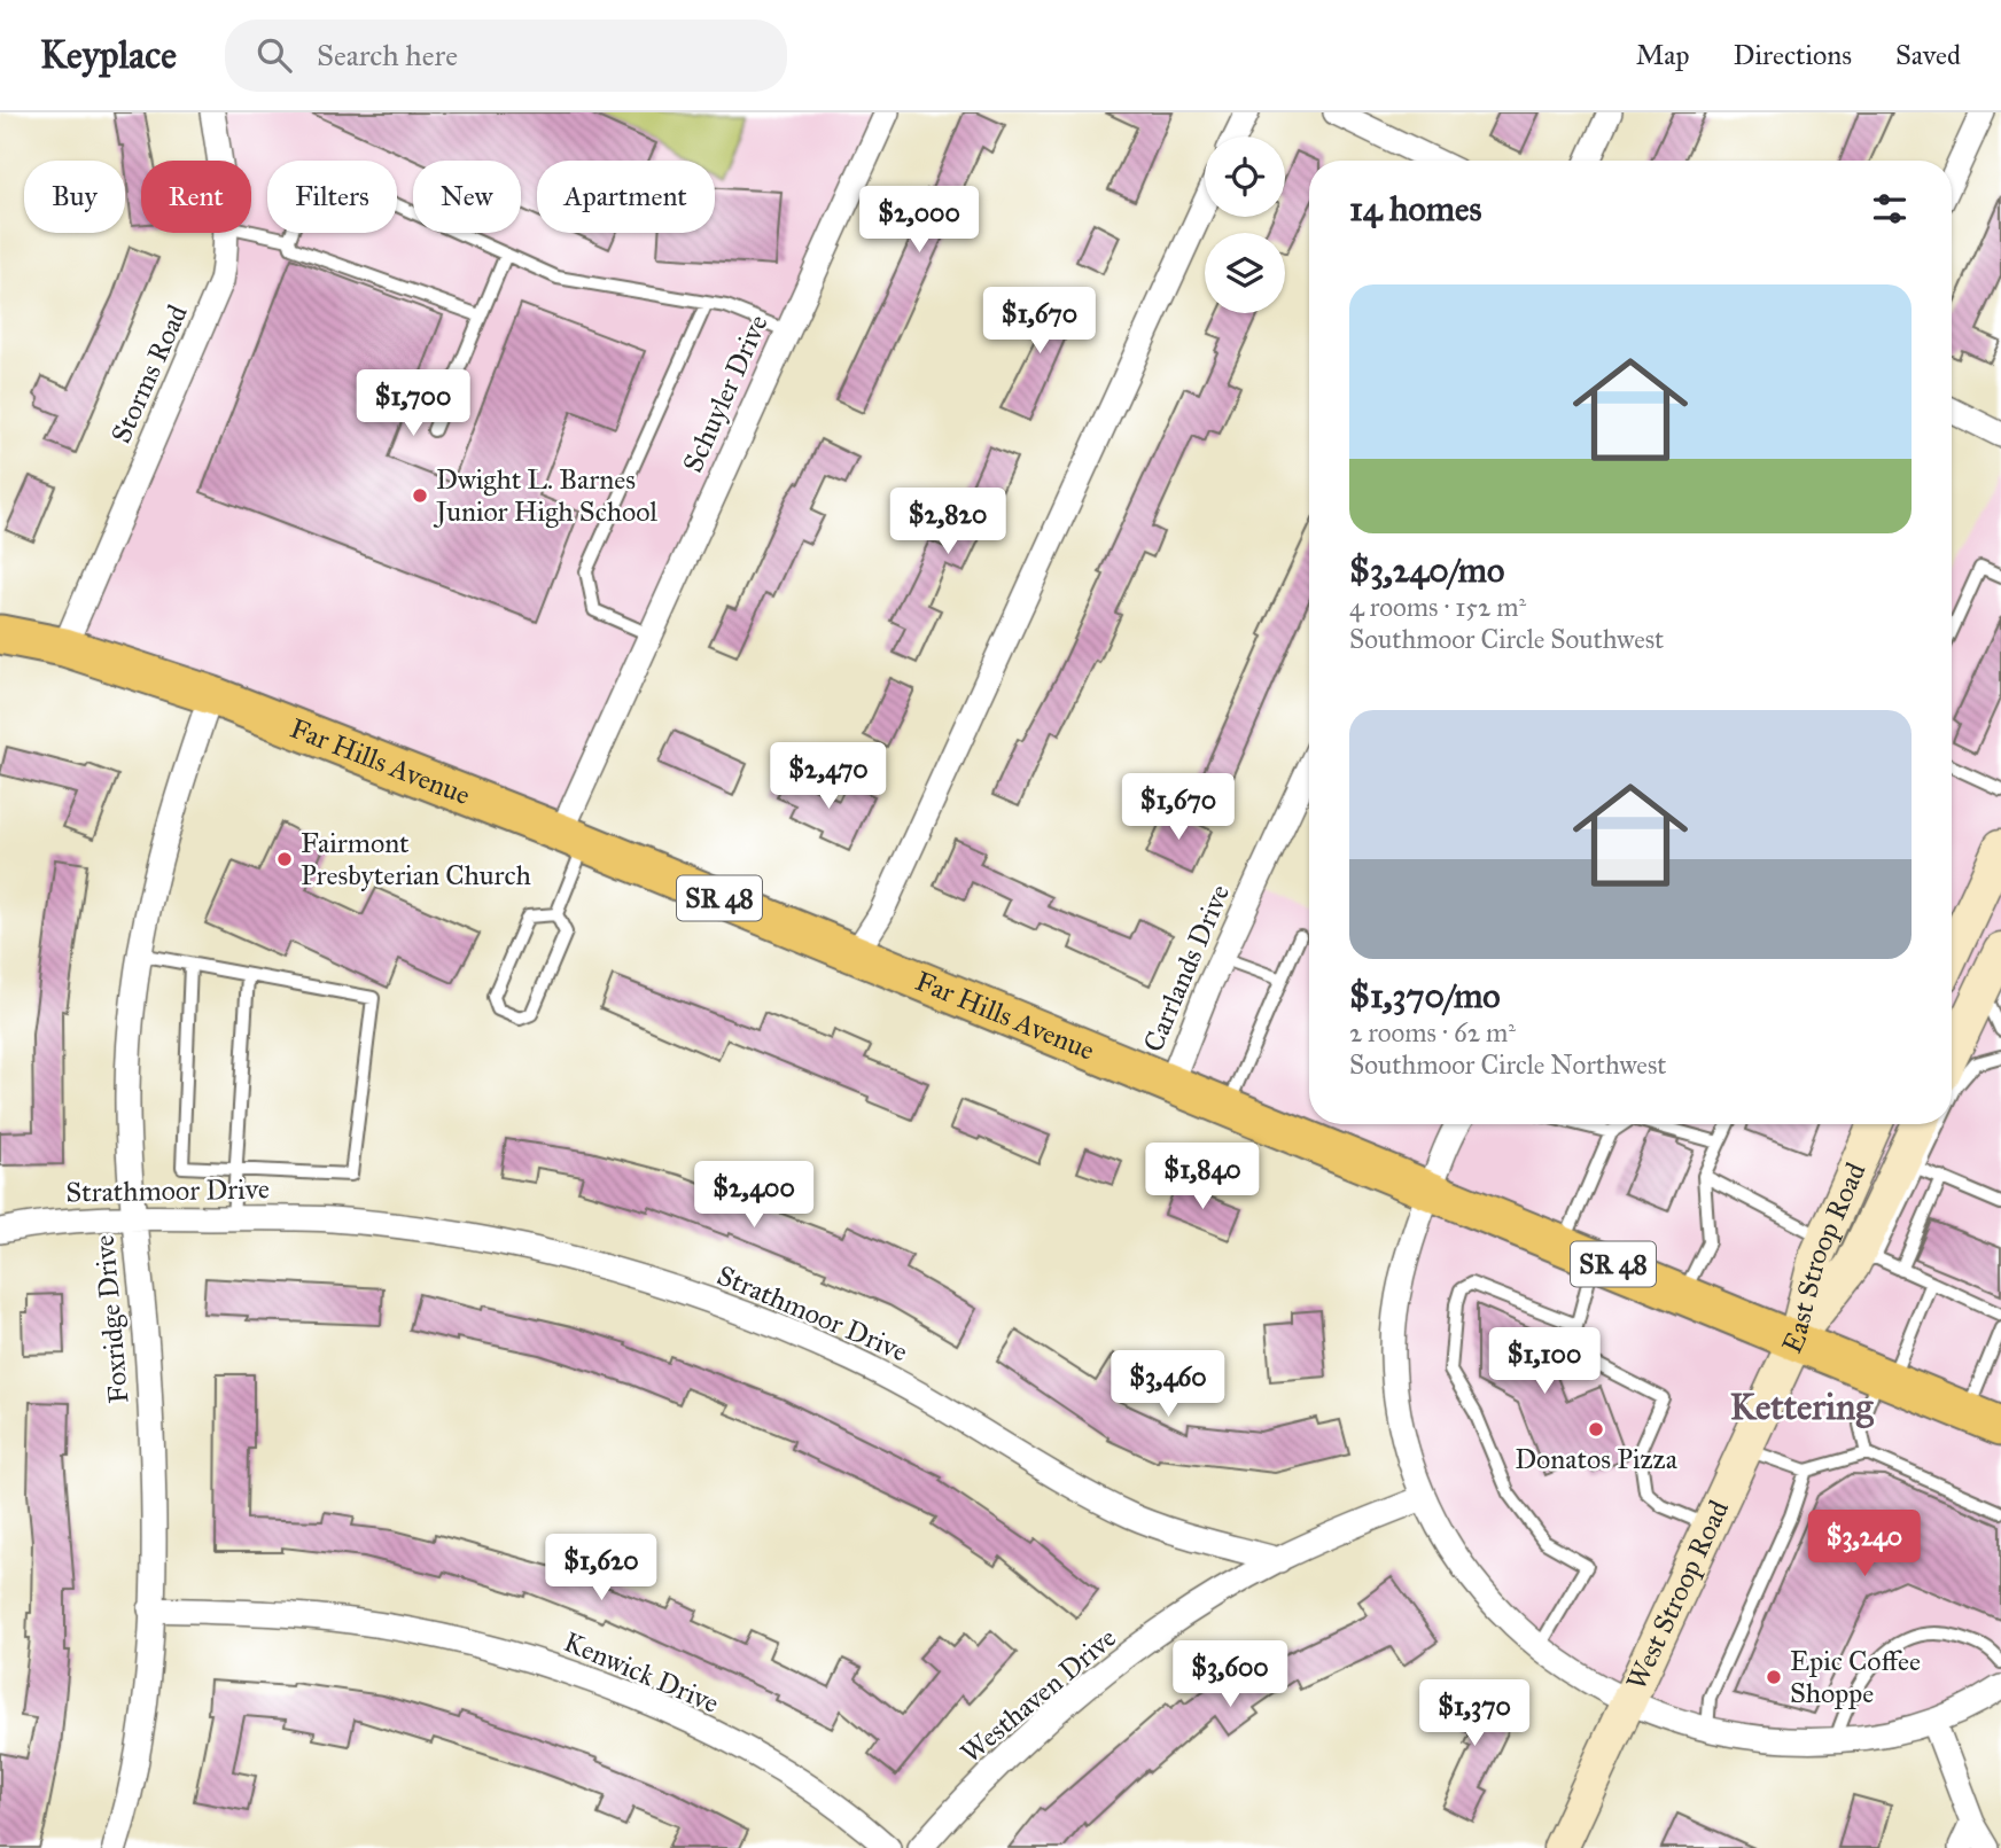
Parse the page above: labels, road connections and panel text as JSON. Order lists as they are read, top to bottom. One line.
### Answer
{"streets":{"main road":["Far Hills Avenue","SR 48","East Stroop Road","West Stroop Road"],"street":["Storms Road","Schuyler Drive","Carrlands Drive","Strathmoor Drive","Foxridge Drive","Kenwick Drive","Westhaven Drive"]},"crossings":[["Storms Road","Far Hills Avenue"],["Schuyler Drive","Far Hills Avenue"],["Far Hills Avenue","Carrlands Drive"],["Far Hills Avenue","East Stroop Road"],["Far Hills Avenue","Foxridge Drive"],["Far Hills Avenue","West Stroop Road"],["Strathmoor Drive","Foxridge Drive"],["Strathmoor Drive","Westhaven Drive"],["East Stroop Road","West Stroop Road"],["Foxridge Drive","Kenwick Drive"]],"districts":["Kettering"],"places":["Dwight L. Barnes Junior High School","Fairmont Presbyterian Church","Donatos Pizza","Epic Coffee Shoppe"],"page":{"header":"Keyplace","search":"Search here","nav":["Map","Directions","Saved"],"chip":["Buy","Rent","Filters","New","Apartment"],"heading":"14 homes","price":["$2,000","$1,670","$1,700","$2,820","$2,470","$1,670","$1,840","$2,400","$1,100","$3,460","$3,240","$1,620","$3,600","$1,370"],"list":[{"name":"$3,240/mo","note":"4 rooms · 152 m² · Southmoor Circle Southwest"},{"name":"$1,370/mo","note":"2 rooms · 62 m² · Southmoor Circle Northwest"}]}}
